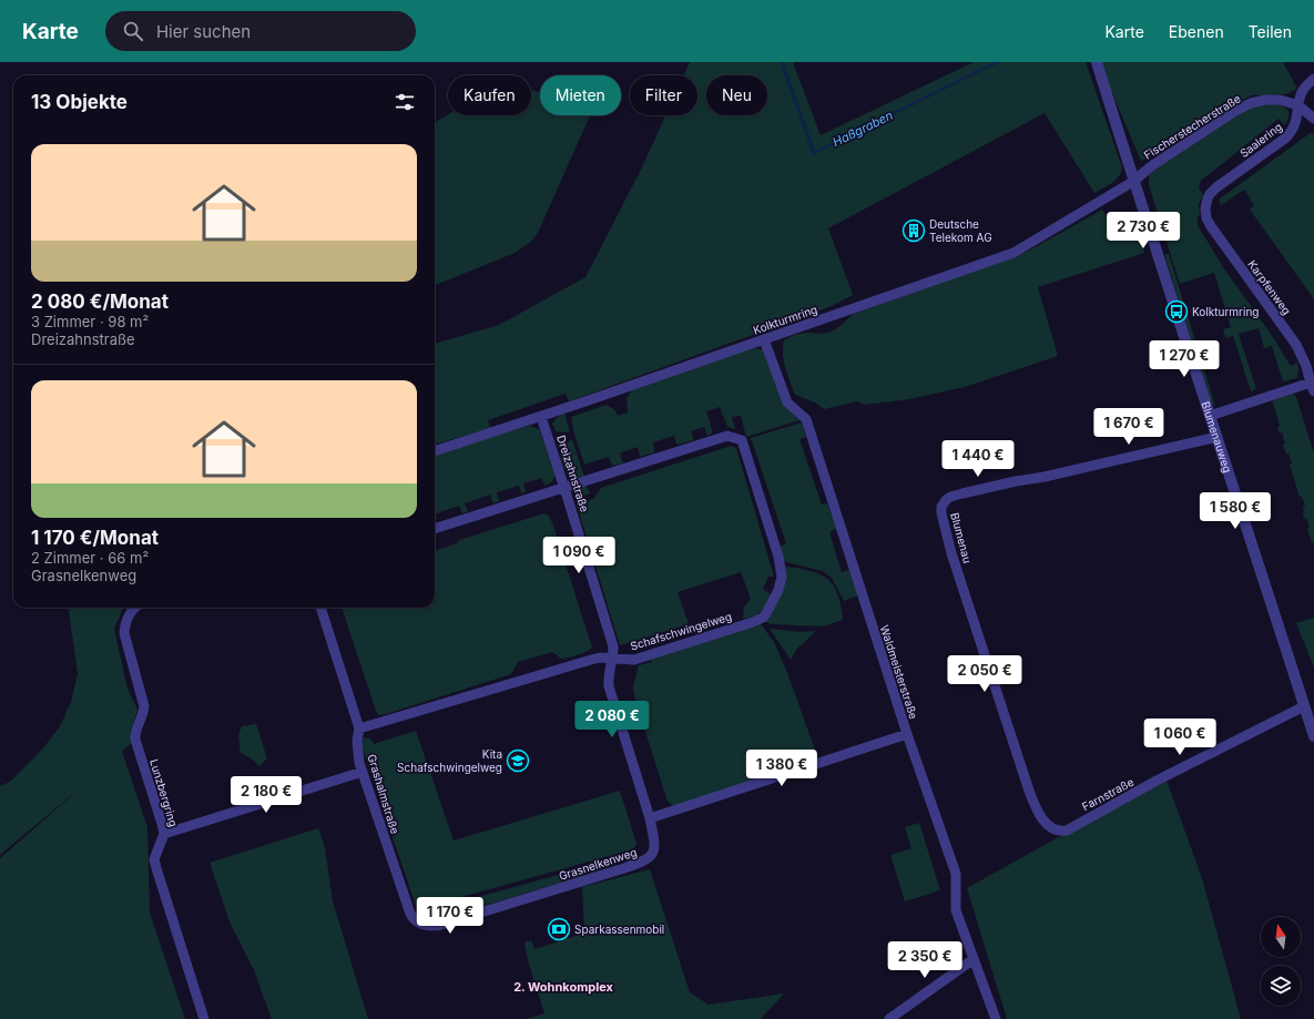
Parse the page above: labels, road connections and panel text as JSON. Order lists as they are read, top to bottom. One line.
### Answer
{"streets":{"street":["Fischerstecherstraße","Saalering","Karpfenweg","Kolkturmring","Blumenauweg","Dreizahnstraße","Blumenau","Schafschwingelweg","Waldmeisterstraße","Lunzbergring","Grashalmstraße","Farnstraße","Grasnelkenweg"]},"crossings":[["Fischerstecherstraße","Saalering"],["Fischerstecherstraße","Kolkturmring"],["Fischerstecherstraße","Blumenauweg"],["Saalering","Karpfenweg"],["Karpfenweg","Blumenauweg"],["Kolkturmring","Blumenauweg"],["Kolkturmring","Dreizahnstraße"],["Kolkturmring","Waldmeisterstraße"],["Blumenauweg","Blumenau"],["Blumenauweg","Farnstraße"],["Dreizahnstraße","Schafschwingelweg"],["Dreizahnstraße","Grasnelkenweg"],["Blumenau","Farnstraße"],["Schafschwingelweg","Grashalmstraße"],["Grashalmstraße","Grasnelkenweg"]],"districts":["2. Wohnkomplex"],"water":["Haßgraben"],"places":{"building":["Deutsche Telekom AG"],"bus stop":["Kolkturmring"],"school or university":["Kita Schafschwingelweg"],"bank":["Sparkassenmobil"]},"north":"top","page":{"header":"Karte","search":"Hier suchen","nav":["Karte","Ebenen","Teilen"],"chip":["Kaufen","Mieten","Filter","Neu"],"heading":"13 Objekte","list":[{"name":"2 080 €/Monat","note":"3 Zimmer · 98 m² · Dreizahnstraße"},{"name":"1 170 €/Monat","note":"2 Zimmer · 66 m² · Grasnelkenweg"}],"price":["2 730 €","1 270 €","1 670 €","1 440 €","1 580 €","1 090 €","2 050 €","2 080 €","1 060 €","1 380 €","2 180 €","1 170 €","2 350 €"]}}
